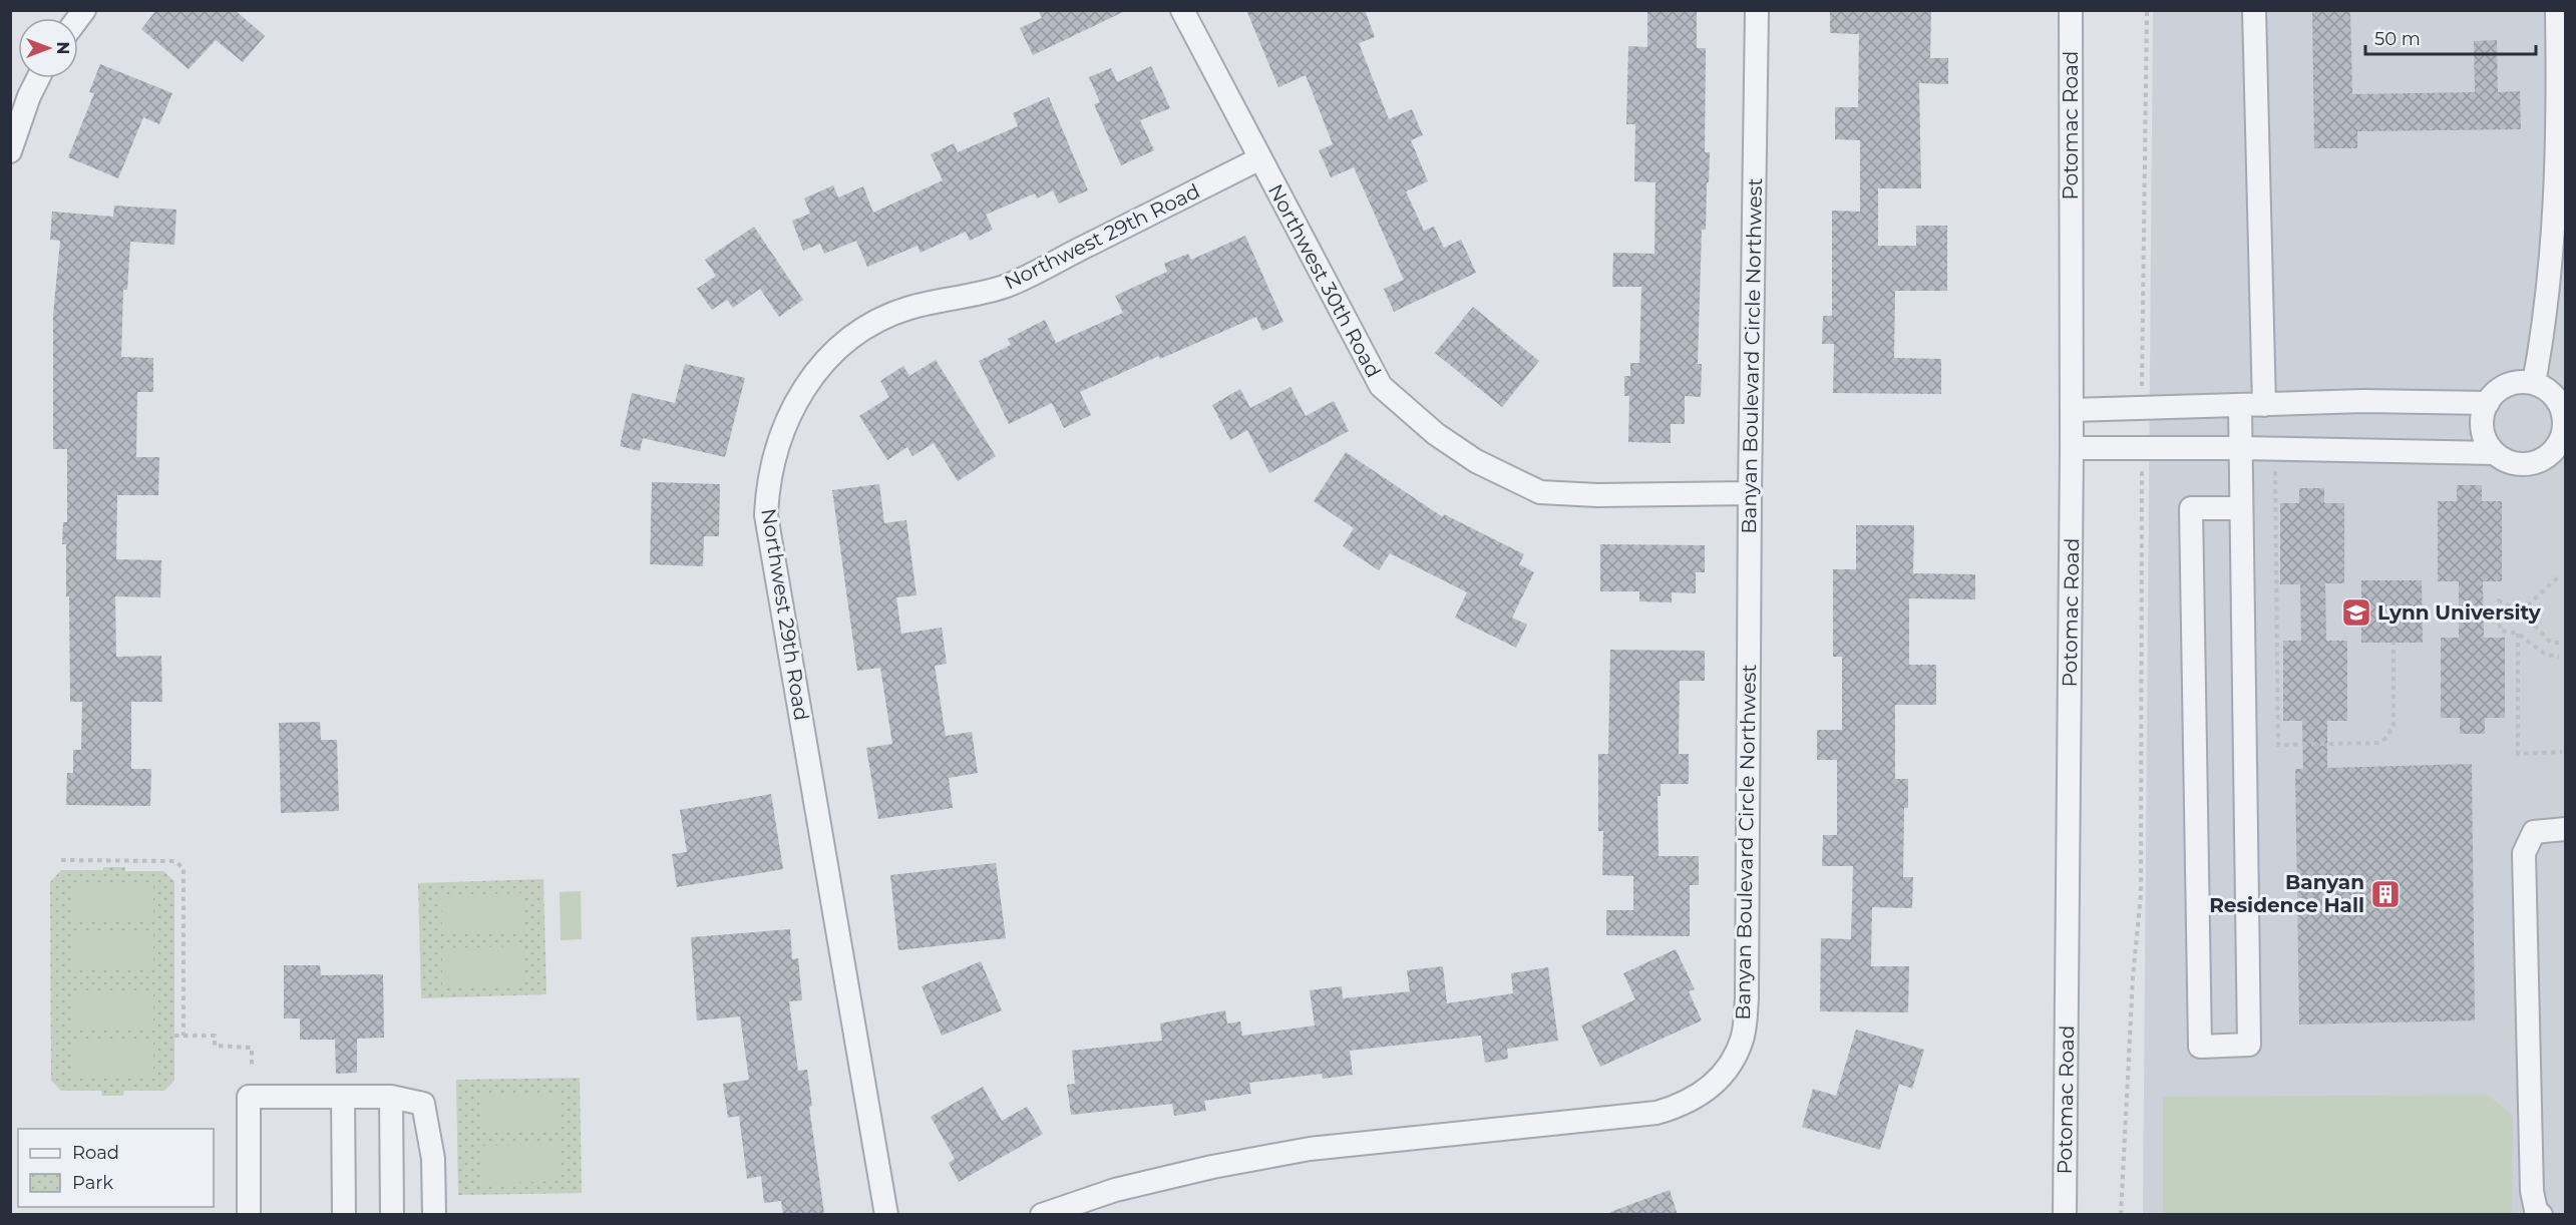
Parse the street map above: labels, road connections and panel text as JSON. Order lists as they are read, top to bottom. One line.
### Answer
{"streets":{"street":["Potomac Road","Northwest 29th Road","Northwest 30th Road","Banyan Boulevard Circle Northwest"]},"crossings":[["Northwest 29th Road","Northwest 30th Road"],["Northwest 30th Road","Banyan Boulevard Circle Northwest"]],"places":{"school or university":["Lynn University"],"building":["Banyan Residence Hall"]},"legend":["Road","Park"],"scale_bar":"50 m","north":"right"}
